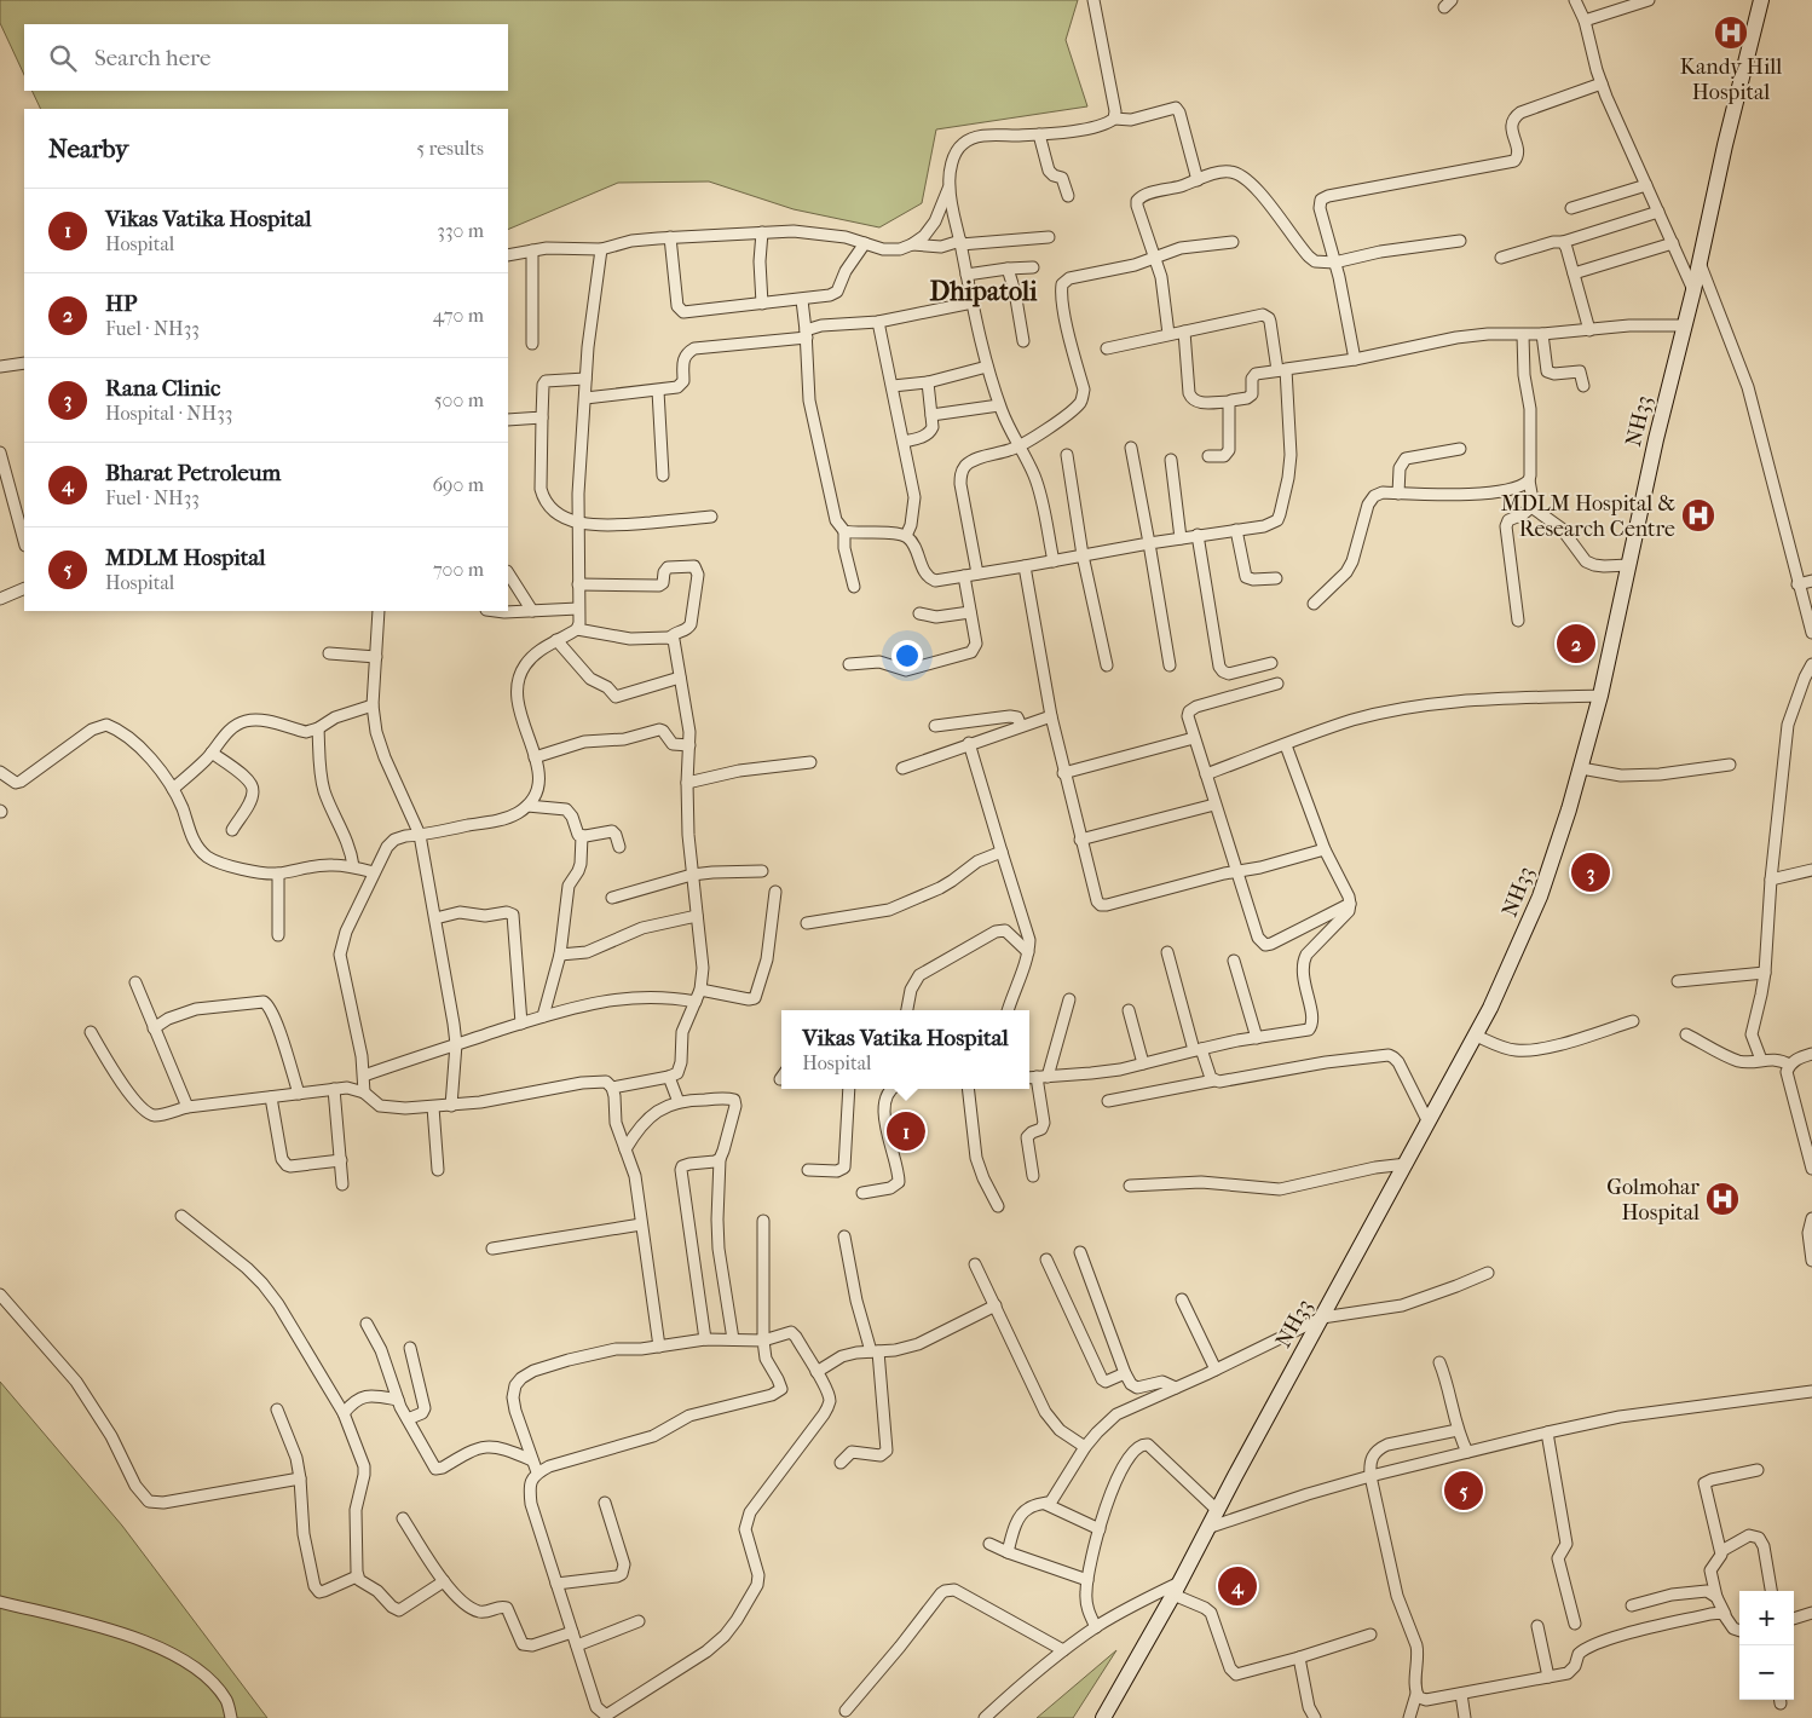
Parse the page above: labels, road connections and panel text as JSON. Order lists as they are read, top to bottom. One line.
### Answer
{"streets":{"main road":["NH33"]},"districts":["Dhipatoli"],"places":{"hospital":["Kandy Hill Hospital","MDLM Hospital & Research Centre","Golmohar Hospital"]},"page":{"search":"Search here","heading":["Nearby","5 results"],"list":[{"mark":"1","name":"Vikas Vatika Hospital","note":"Hospital","value":"330 m"},{"mark":"2","name":"HP","note":"Fuel · NH33","value":"470 m"},{"mark":"3","name":"Rana Clinic","note":"Hospital · NH33","value":"500 m"},{"mark":"4","name":"Bharat Petroleum","note":"Fuel · NH33","value":"690 m"},{"mark":"5","name":"MDLM Hospital","note":"Hospital","value":"700 m"}],"pins":["2","3","1","5","4"],"popup":["Vikas Vatika Hospital","Hospital"],"map_buttons":["+","−"]}}
